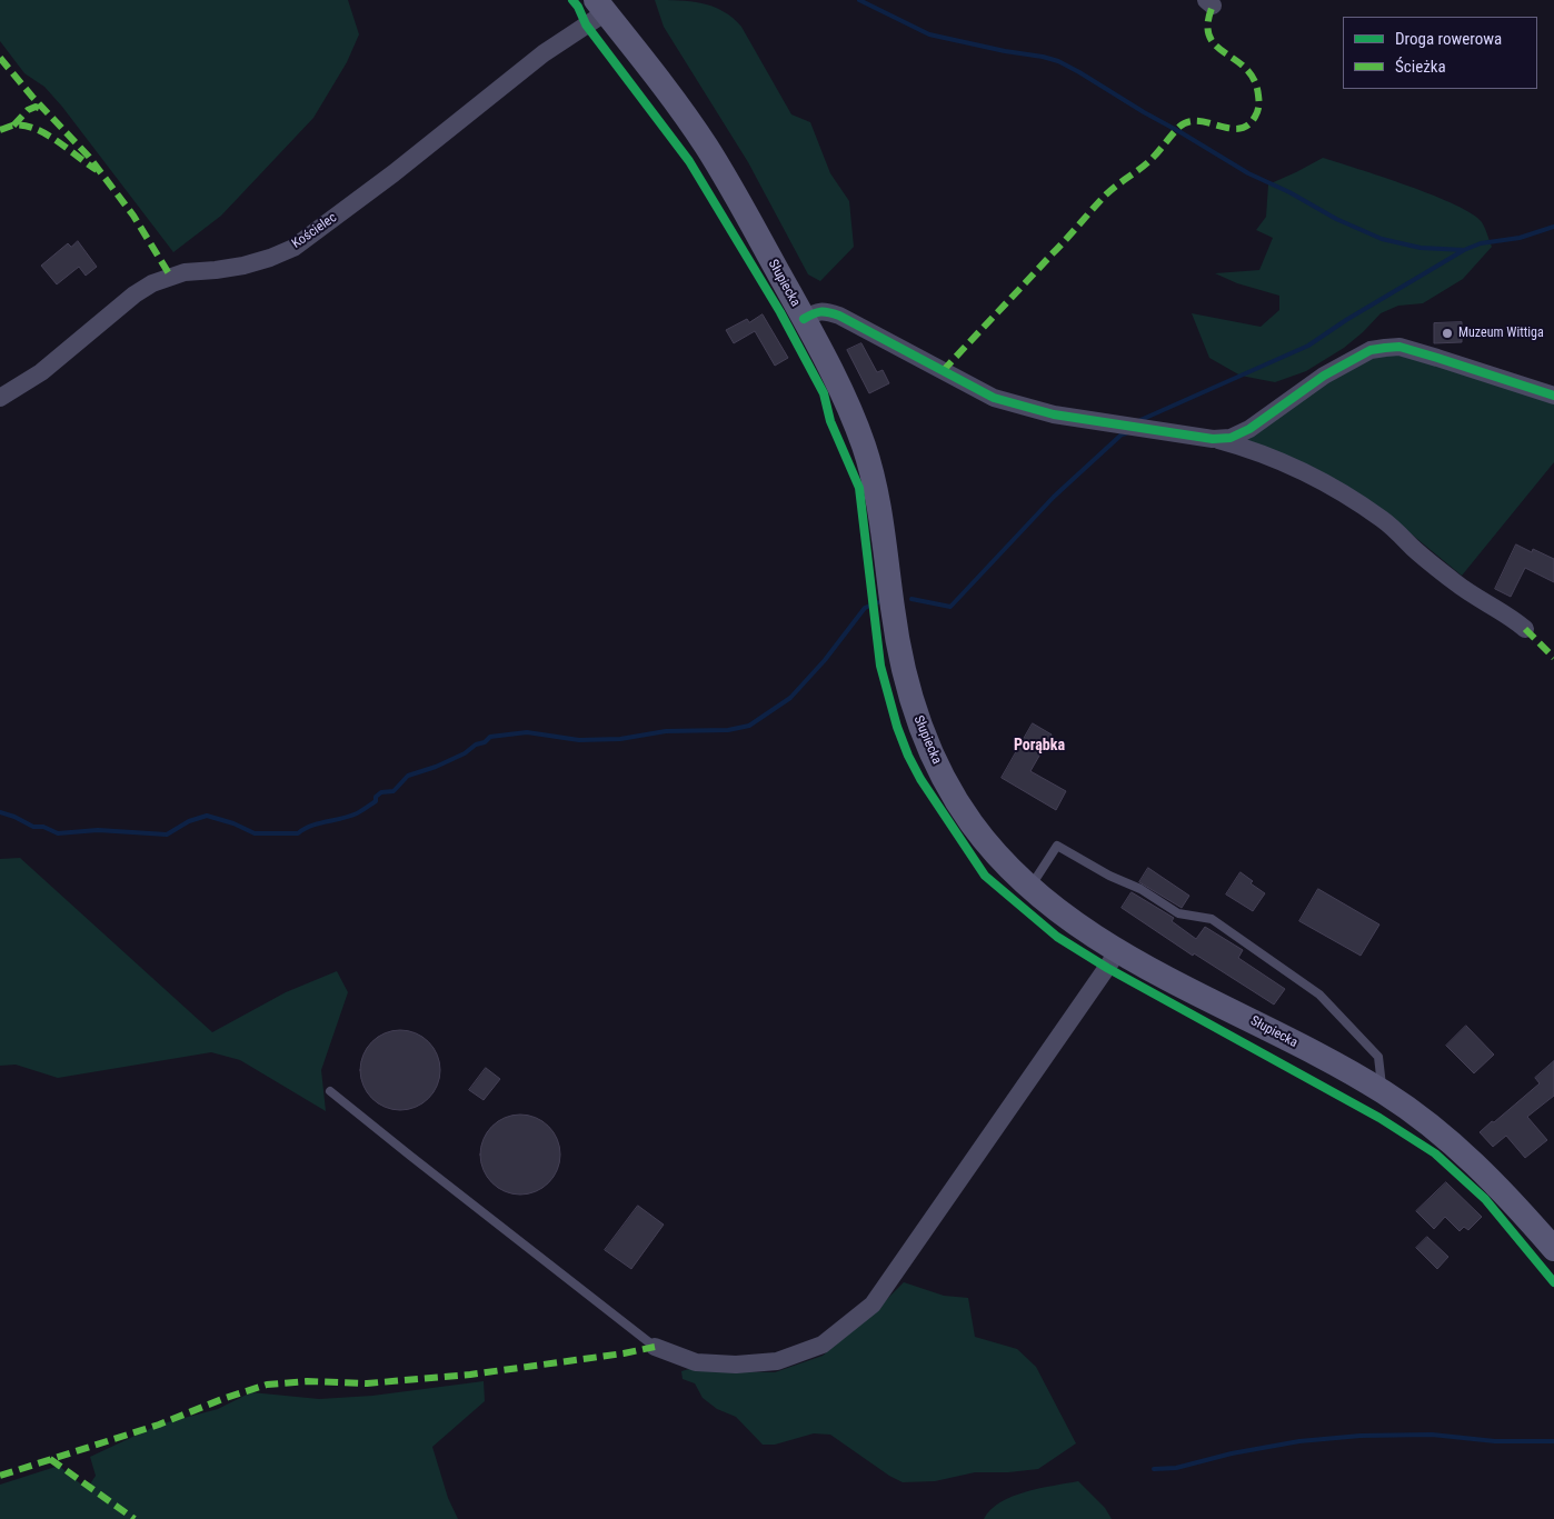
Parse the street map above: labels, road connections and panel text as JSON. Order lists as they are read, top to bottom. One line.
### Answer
{"streets":{"main road":["Słupiecka"],"street":["Kościelec"]},"crossings":[["Kościelec","Słupiecka"]],"districts":["Porąbka"],"places":["Muzeum Wittiga"],"legend":["Droga rowerowa","Ścieżka"]}
